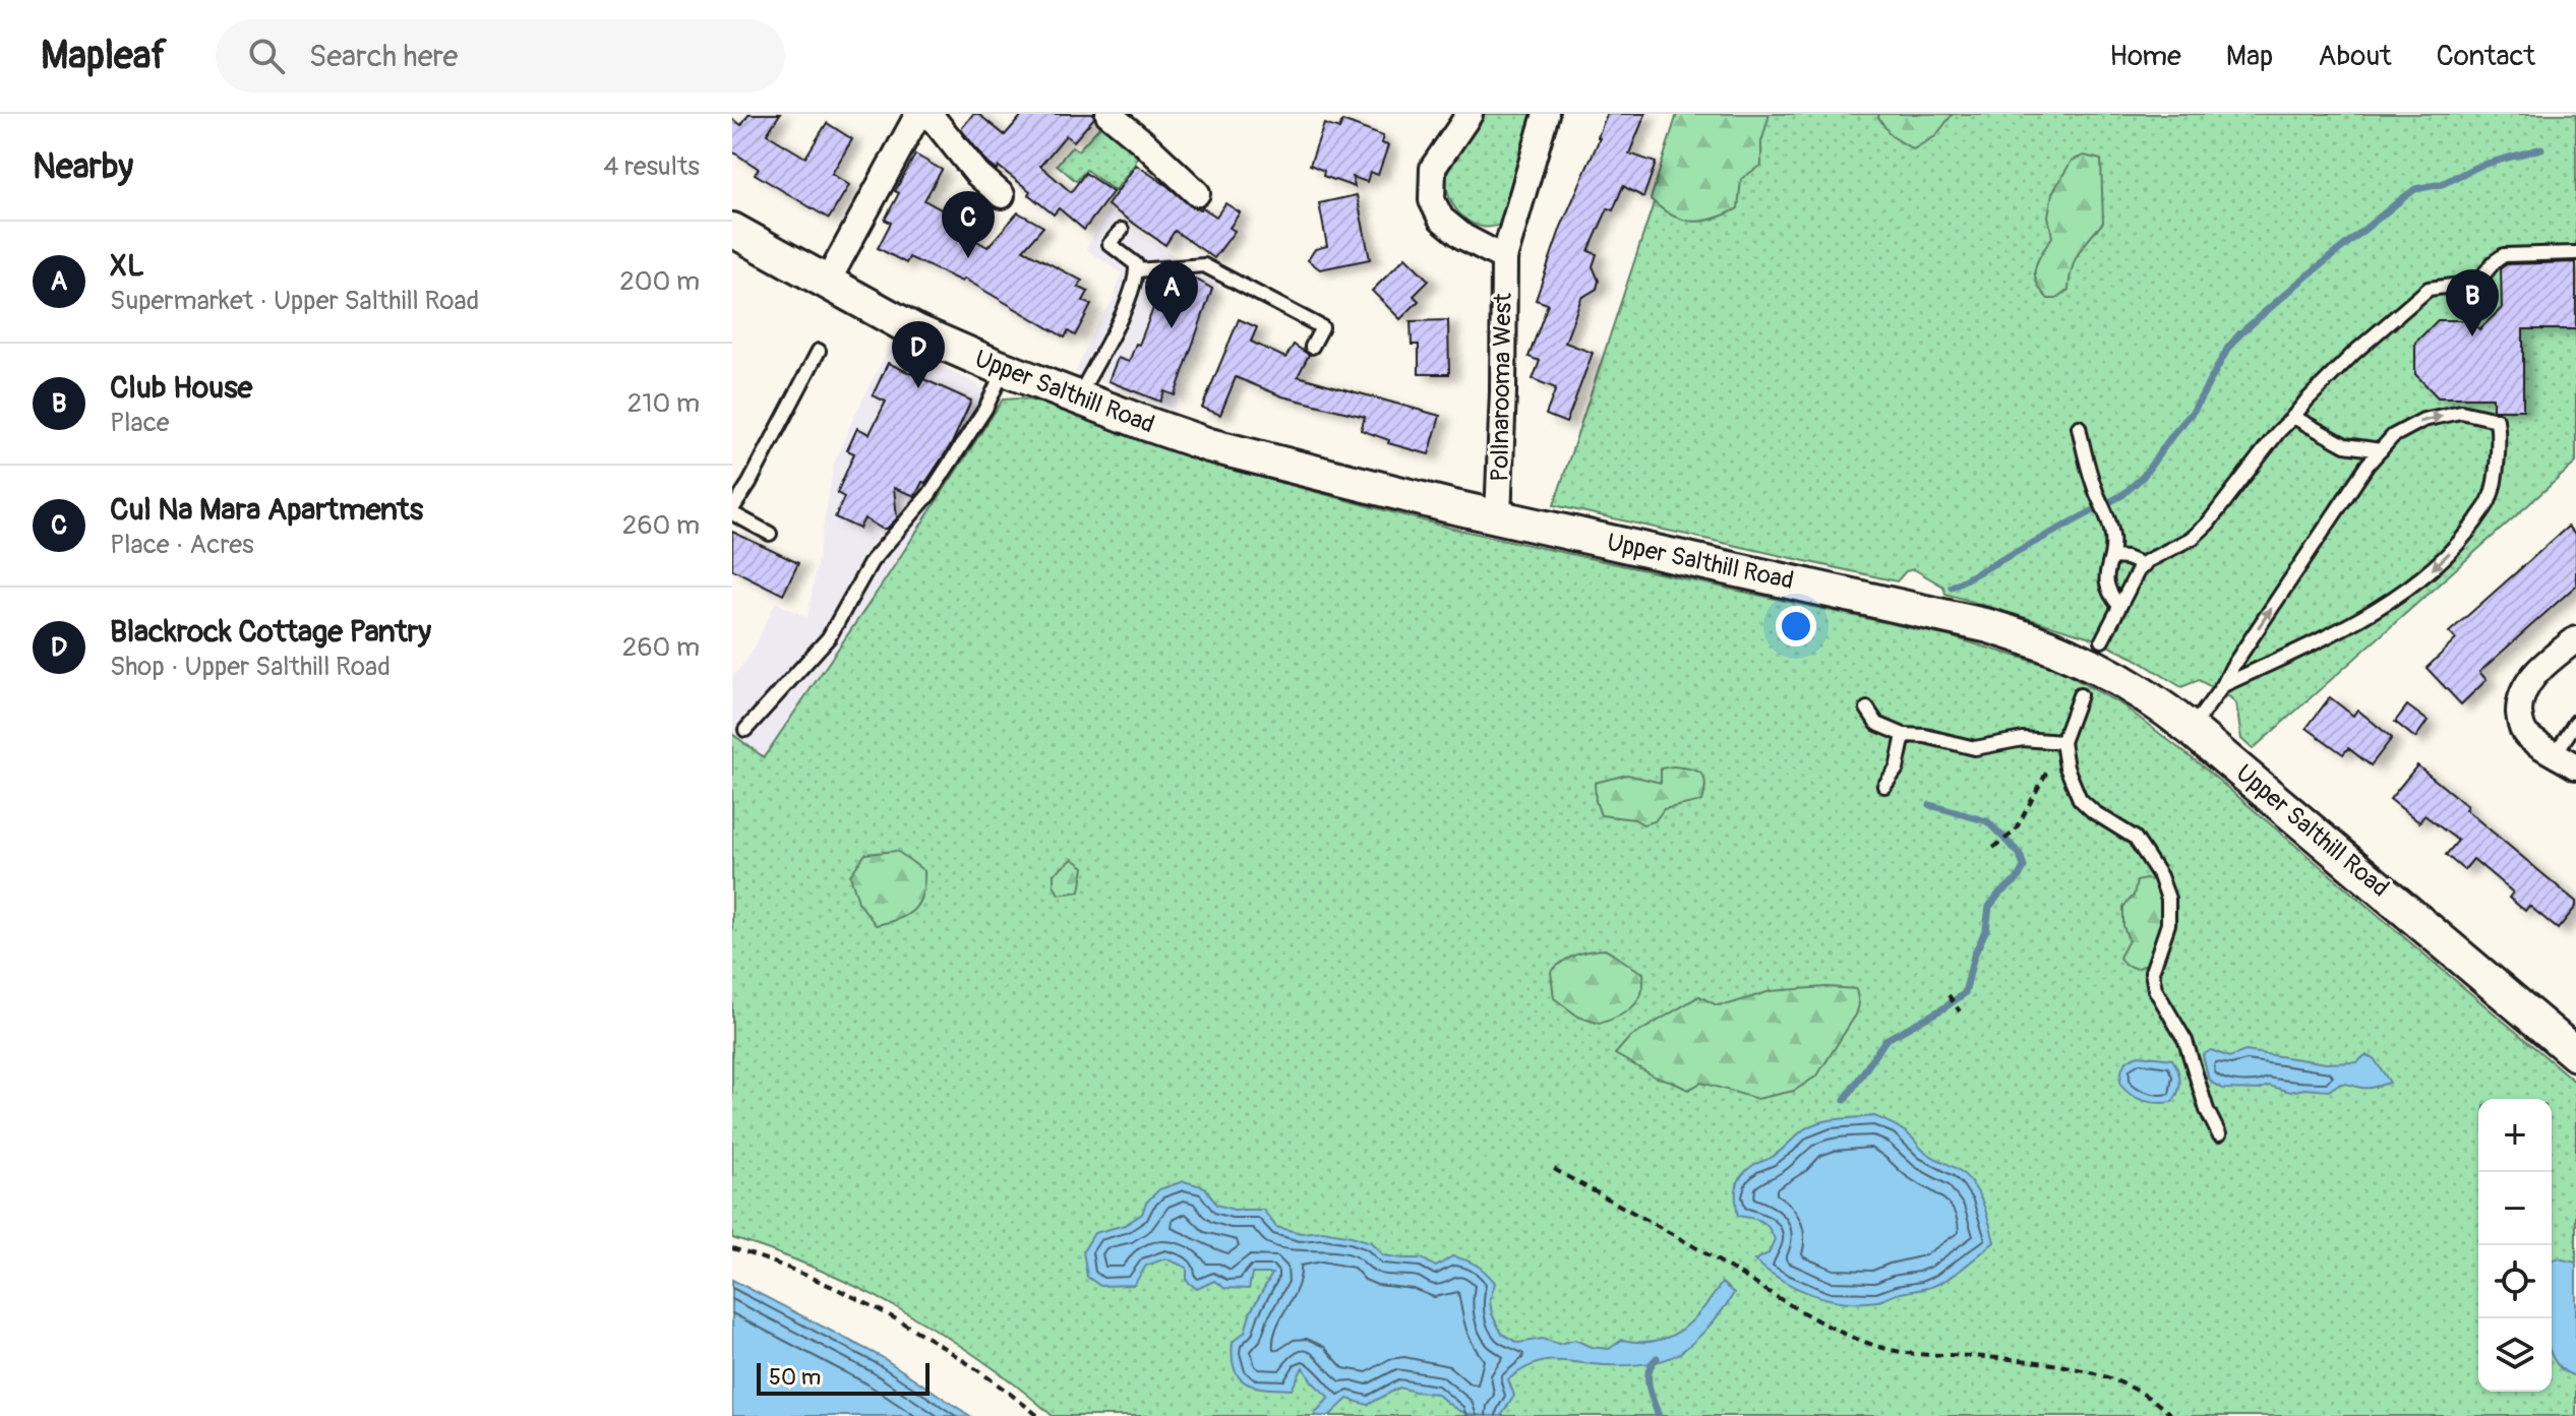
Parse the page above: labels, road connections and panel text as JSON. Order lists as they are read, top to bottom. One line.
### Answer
{"streets":{"main road":["Upper Salthill Road"],"street":["Pollnarooma West"]},"crossings":[["Pollnarooma West","Upper Salthill Road"]],"scale_bar":"50 m","page":{"header":"Mapleaf","search":"Search here","nav":["Home","Map","About","Contact"],"heading":["Nearby","4 results"],"pins":["C","A","B","D"],"list":[{"mark":"A","name":"XL","note":"Supermarket · Upper Salthill Road","value":"200 m"},{"mark":"B","name":"Club House","note":"Place","value":"210 m"},{"mark":"C","name":"Cul Na Mara Apartments","note":"Place · Acres","value":"260 m"},{"mark":"D","name":"Blackrock Cottage Pantry","note":"Shop · Upper Salthill Road","value":"260 m"}],"map_buttons":["+","−"],"scale":"50 m"}}
